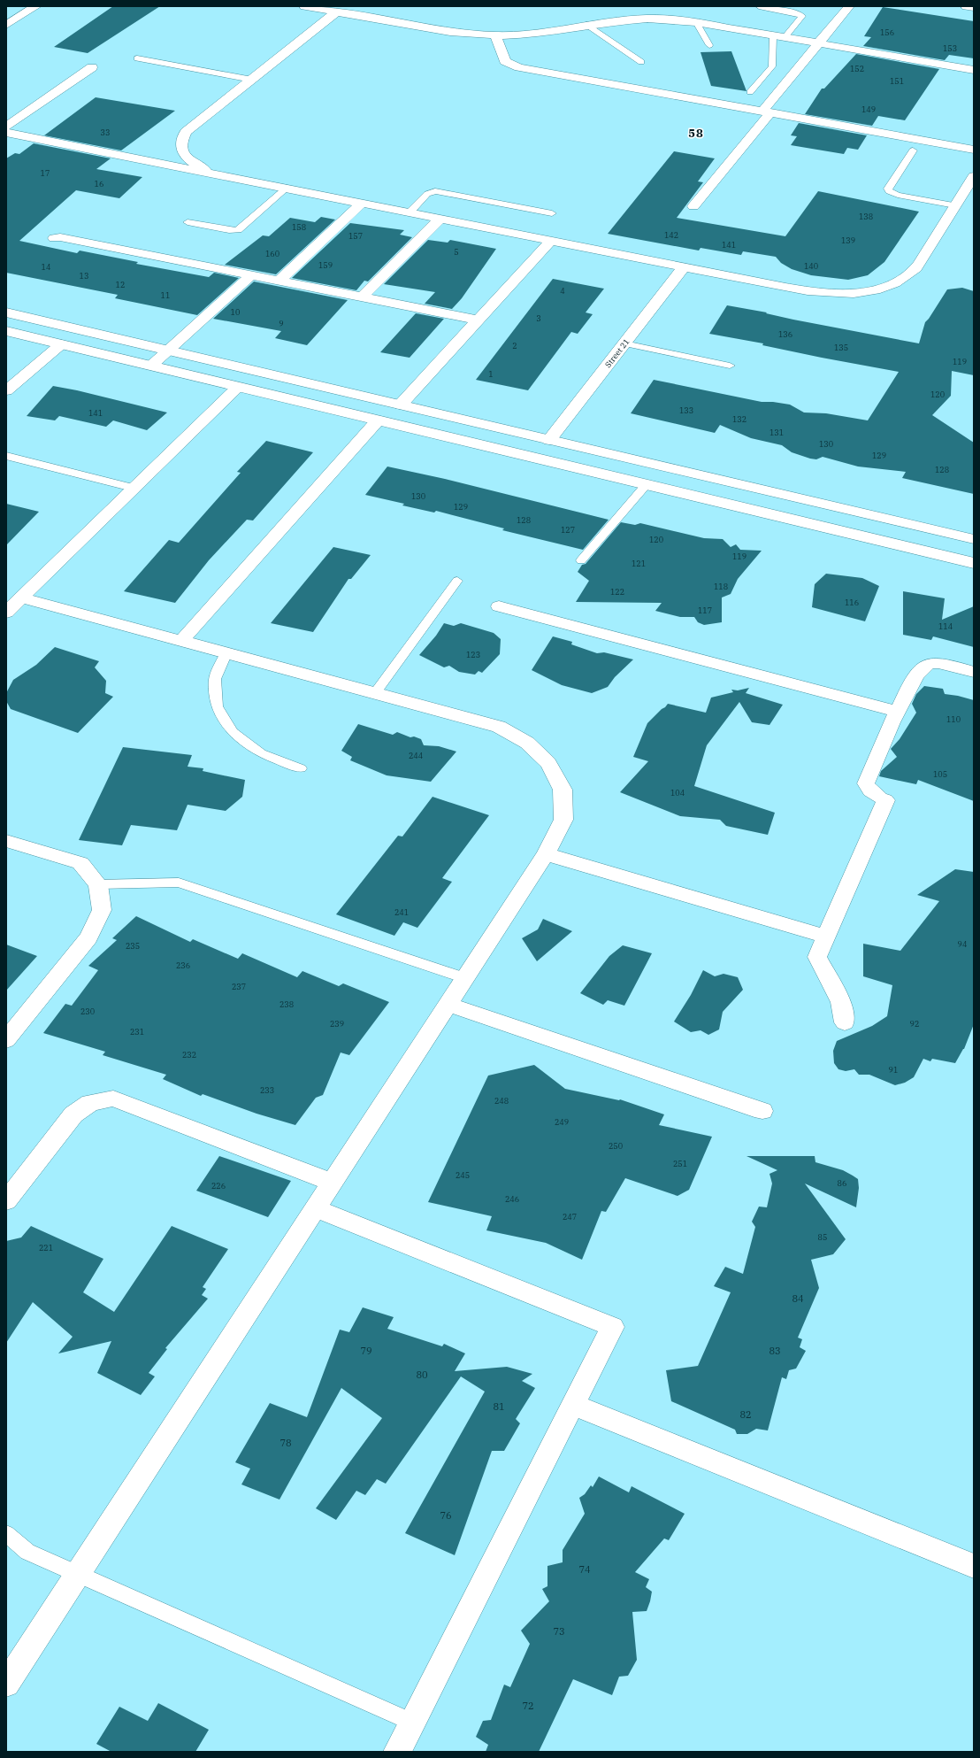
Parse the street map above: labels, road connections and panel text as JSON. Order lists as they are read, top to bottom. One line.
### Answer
{"streets":{"street":["Street 21"]},"districts":["58"],"house_numbers":["156","153","152","151","149","33","17","16","138","158","142","157","139","141","5","160","159","140","14","13","12","4","11","10","3","9","136","2","135","119","1","120","133","141","132","131","130","129","128","130","129","128","127","120","119","121","118","122","116","117","114","123","110","244","105","104","241","94","235","236","237","238","230","239","92","231","232","91","233","248","249","250","251","245","86","226","246","247","85","221","84","79","83","80","81","82","78","76","74","73","72"]}
